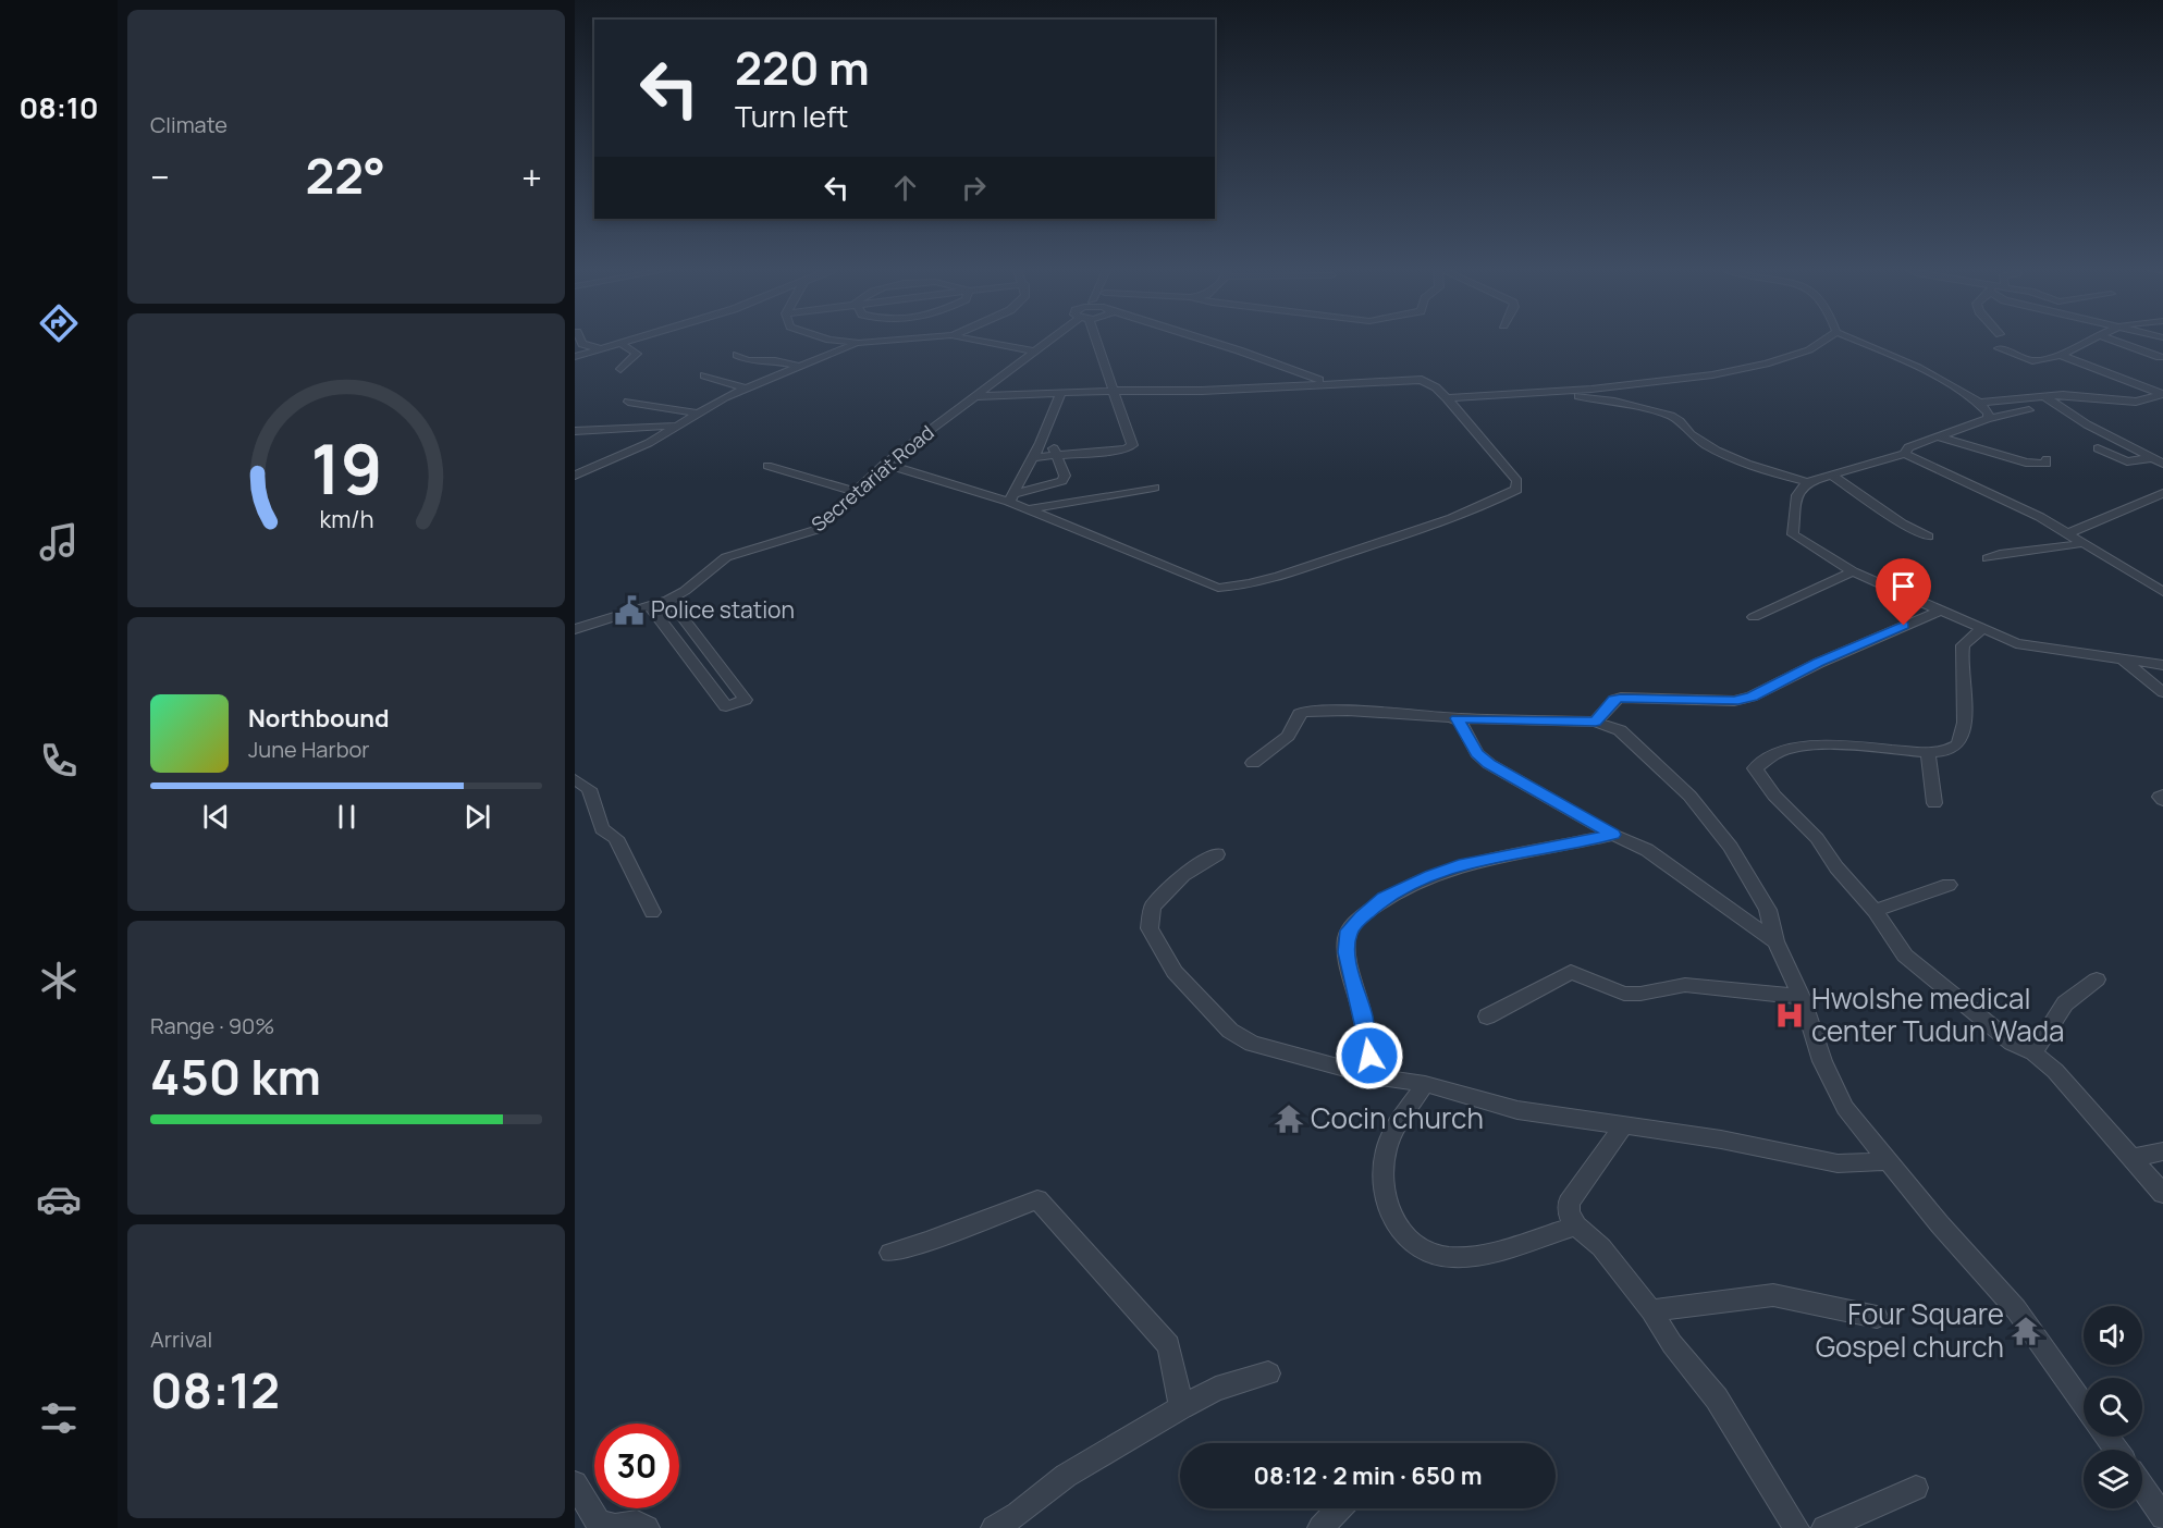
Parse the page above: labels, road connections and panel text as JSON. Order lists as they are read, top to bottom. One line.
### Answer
{"streets":{"street":["Secretariat Road"]},"places":{"public building":["Police station"],"hospital":["Hwolshe medical center Tudun Wada"],"temple":["Cocin church","Four Square Gospel church"]},"page":{"tabs":"08:10","tile":["Climate",["Range · 90%","450 km"],["Arrival","08:12"]],"turn":["220 m","Turn left"],"heat":["−","22°","+"],"song":["Northbound","June Harbor"],"limit":"30","trip":"08:12 · 2 min · 650 m","gauge":["19","km/h"]}}
